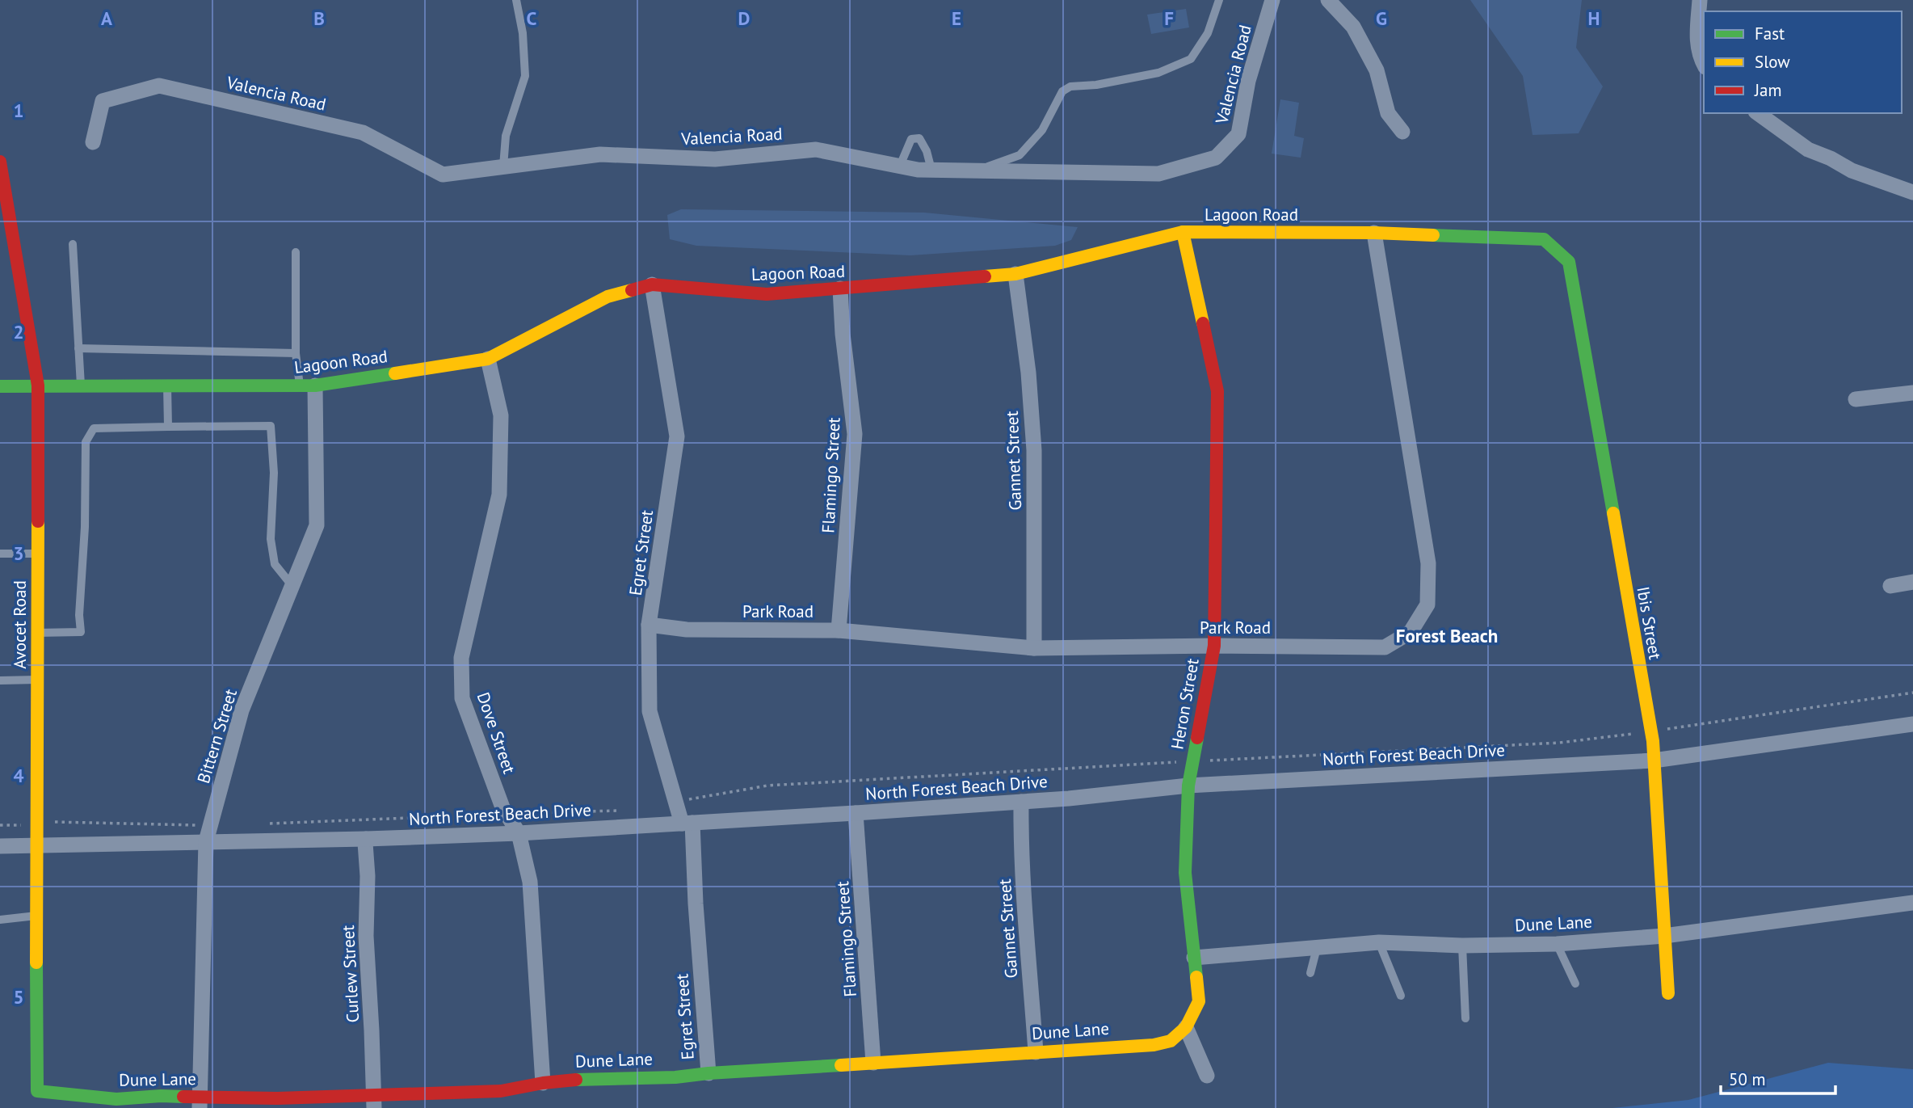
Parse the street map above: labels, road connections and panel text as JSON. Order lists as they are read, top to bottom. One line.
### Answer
{"streets":{"street":["Valencia Road","Lagoon Road","Gannet Street","Flamingo Street","Egret Street","Park Road","Ibis Street","Avocet Road","Heron Street","Dove Street","Bittern Street","North Forest Beach Drive","Dune Lane","Curlew Street"]},"crossings":[["Lagoon Road","Gannet Street"],["Lagoon Road","Flamingo Street"],["Lagoon Road","Egret Street"],["Lagoon Road","Park Road"],["Lagoon Road","Ibis Street"],["Lagoon Road","Avocet Road"],["Lagoon Road","Heron Street"],["Lagoon Road","Dove Street"],["Lagoon Road","Bittern Street"],["Gannet Street","Park Road"],["Gannet Street","North Forest Beach Drive"],["Gannet Street","Dune Lane"],["Flamingo Street","Park Road"],["Flamingo Street","North Forest Beach Drive"],["Flamingo Street","Dune Lane"],["Egret Street","Park Road"],["Egret Street","North Forest Beach Drive"],["Egret Street","Dune Lane"],["Park Road","Heron Street"],["Ibis Street","North Forest Beach Drive"],["Ibis Street","Dune Lane"],["Avocet Road","North Forest Beach Drive"],["Avocet Road","Dune Lane"],["Heron Street","North Forest Beach Drive"],["Heron Street","Dune Lane"],["Dove Street","North Forest Beach Drive"],["Dove Street","Dune Lane"],["Bittern Street","North Forest Beach Drive"],["Bittern Street","Dune Lane"],["North Forest Beach Drive","Curlew Street"],["Dune Lane","Curlew Street"]],"districts":["Forest Beach"],"legend":["Fast","Slow","Jam"],"scale_bar":"50 m","grid":{"columns":["A","B","C","D","E","F","G","H"],"rows":["1","2","3","4","5"]}}
